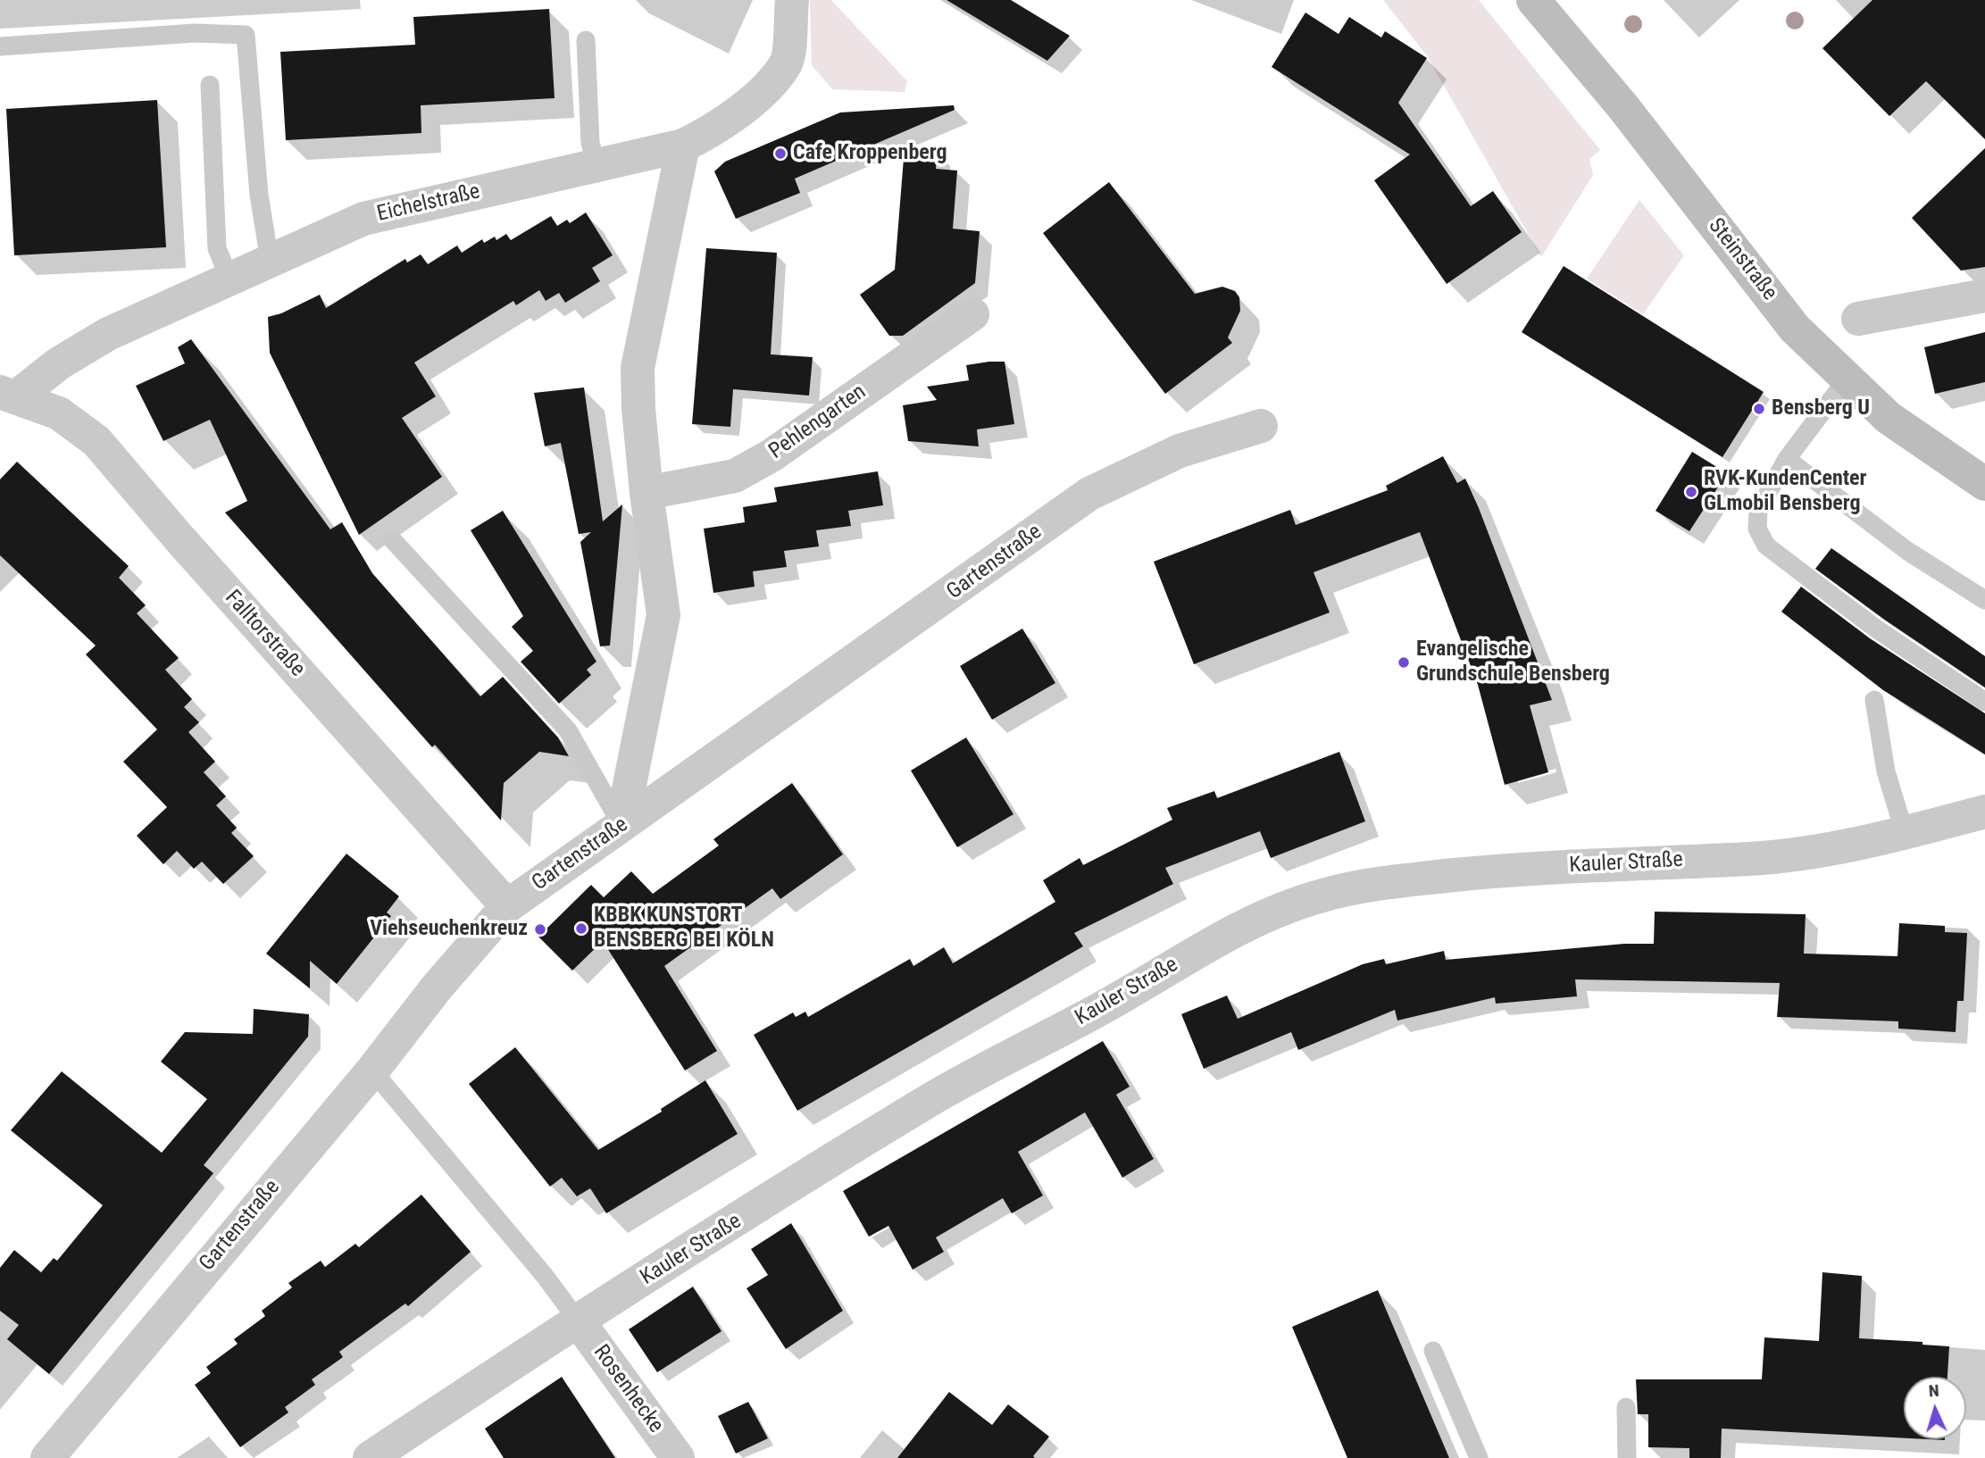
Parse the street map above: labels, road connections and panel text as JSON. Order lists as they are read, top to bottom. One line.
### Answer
{"streets":{"main road":["Steinstraße"],"street":["Eichelstraße","Pehlengarten","Gartenstraße","Falltorstraße","Kauler Straße","Rosenhecke"]},"crossings":[["Eichelstraße","Falltorstraße"],["Gartenstraße","Falltorstraße"],["Kauler Straße","Rosenhecke"]],"places":["Cafe Kroppenberg","Bensberg U","RVK-KundenCenter GLmobil Bensberg","Evangelische Grundschule Bensberg","KBBK KUNSTORT BENSBERG BEI KÖLN","Viehseuchenkreuz"],"north":"top"}
